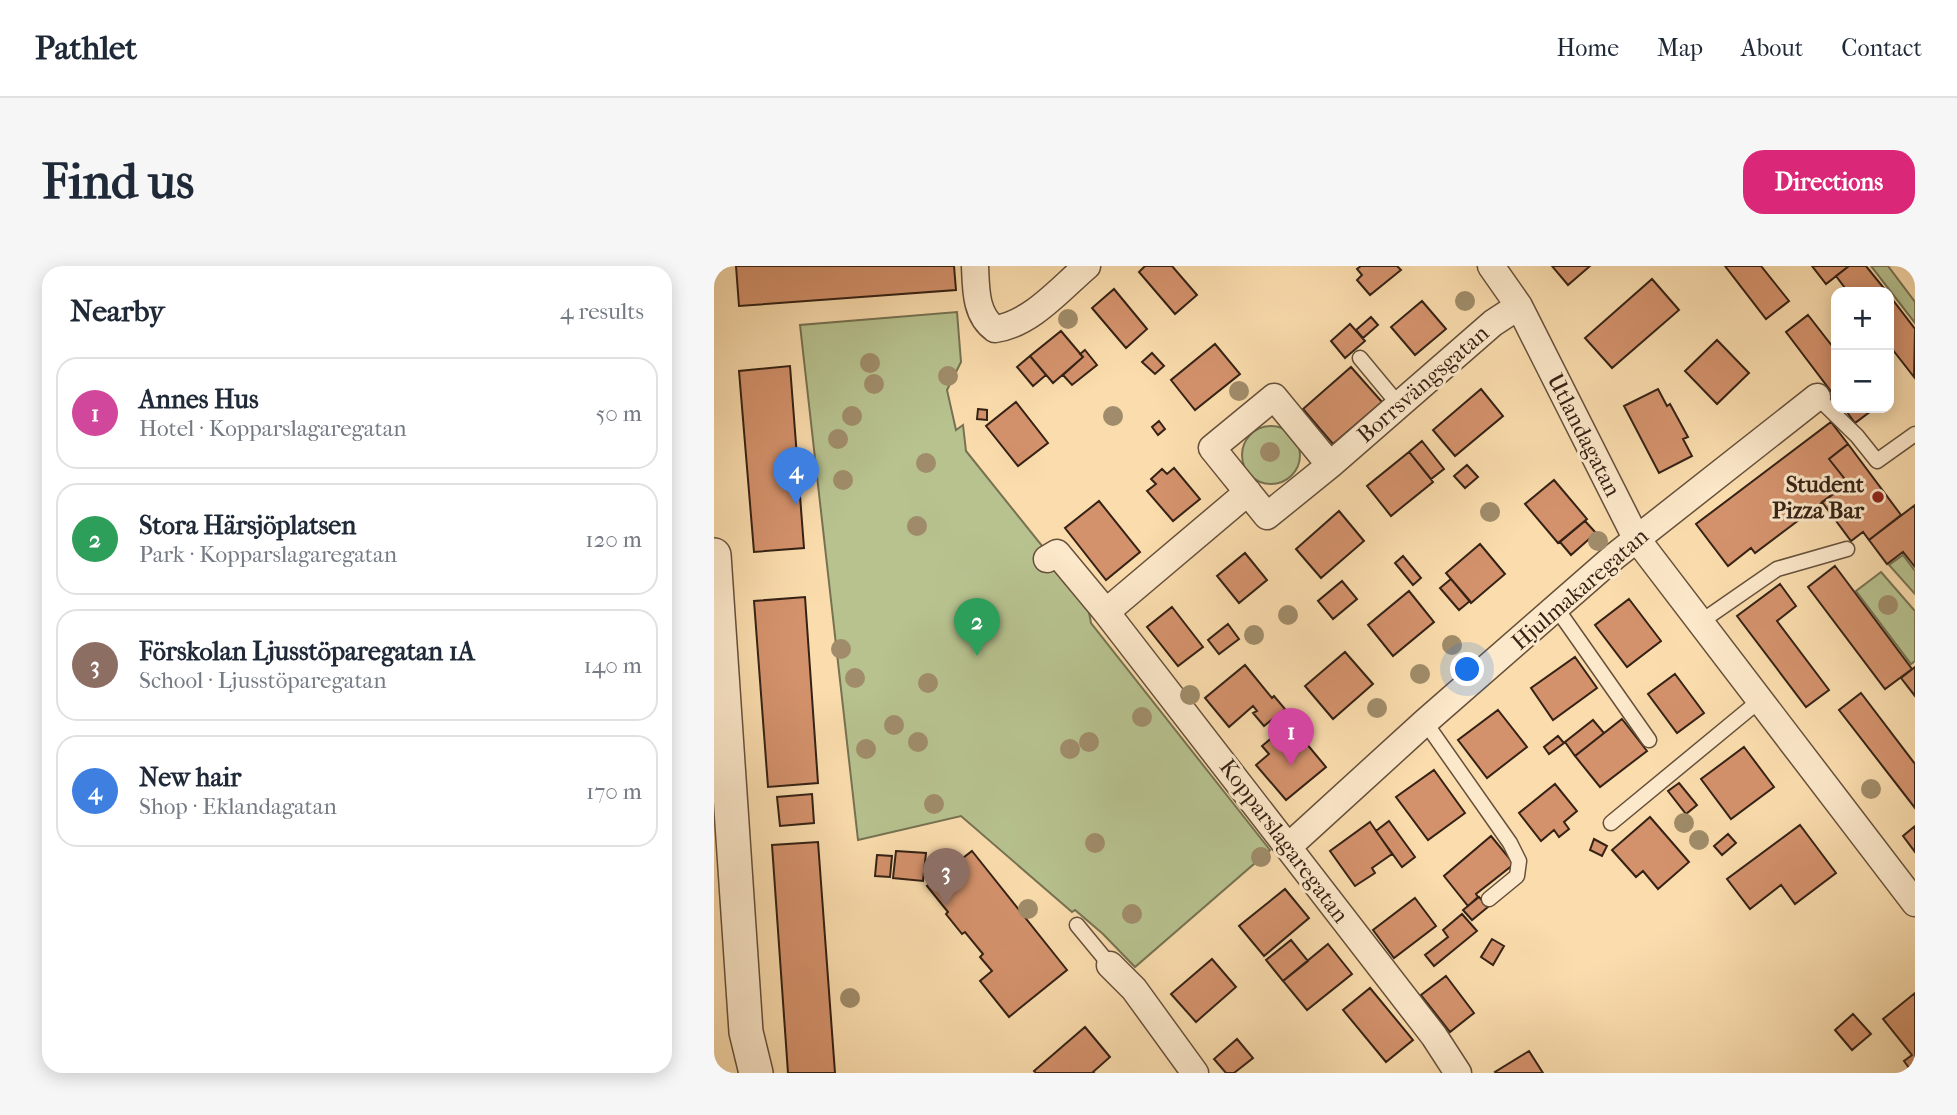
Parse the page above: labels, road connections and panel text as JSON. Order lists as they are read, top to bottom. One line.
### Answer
{"streets":{"street":["Borrsvängsgatan","Utlandagatan","Hjulmakaregatan","Kopparslagaregatan"]},"crossings":[["Borrsvängsgatan","Utlandagatan"],["Utlandagatan","Hjulmakaregatan"],["Hjulmakaregatan","Kopparslagaregatan"]],"places":["Student Pizza Bar"],"page":{"header":"Pathlet","nav":["Home","Map","About","Contact"],"buttons":"Directions","title":"Find us","heading":["Nearby","4 results"],"map_buttons":["+","−"],"list":[{"mark":"1","name":"Annes Hus","note":"Hotel · Kopparslagaregatan","value":"50 m"},{"mark":"2","name":"Stora Härsjöplatsen","note":"Park · Kopparslagaregatan","value":"120 m"},{"mark":"3","name":"Förskolan Ljusstöparegatan 1A","note":"School · Ljusstöparegatan","value":"140 m"},{"mark":"4","name":"New hair","note":"Shop · Eklandagatan","value":"170 m"}],"pins":["4","2","1","3"]}}
